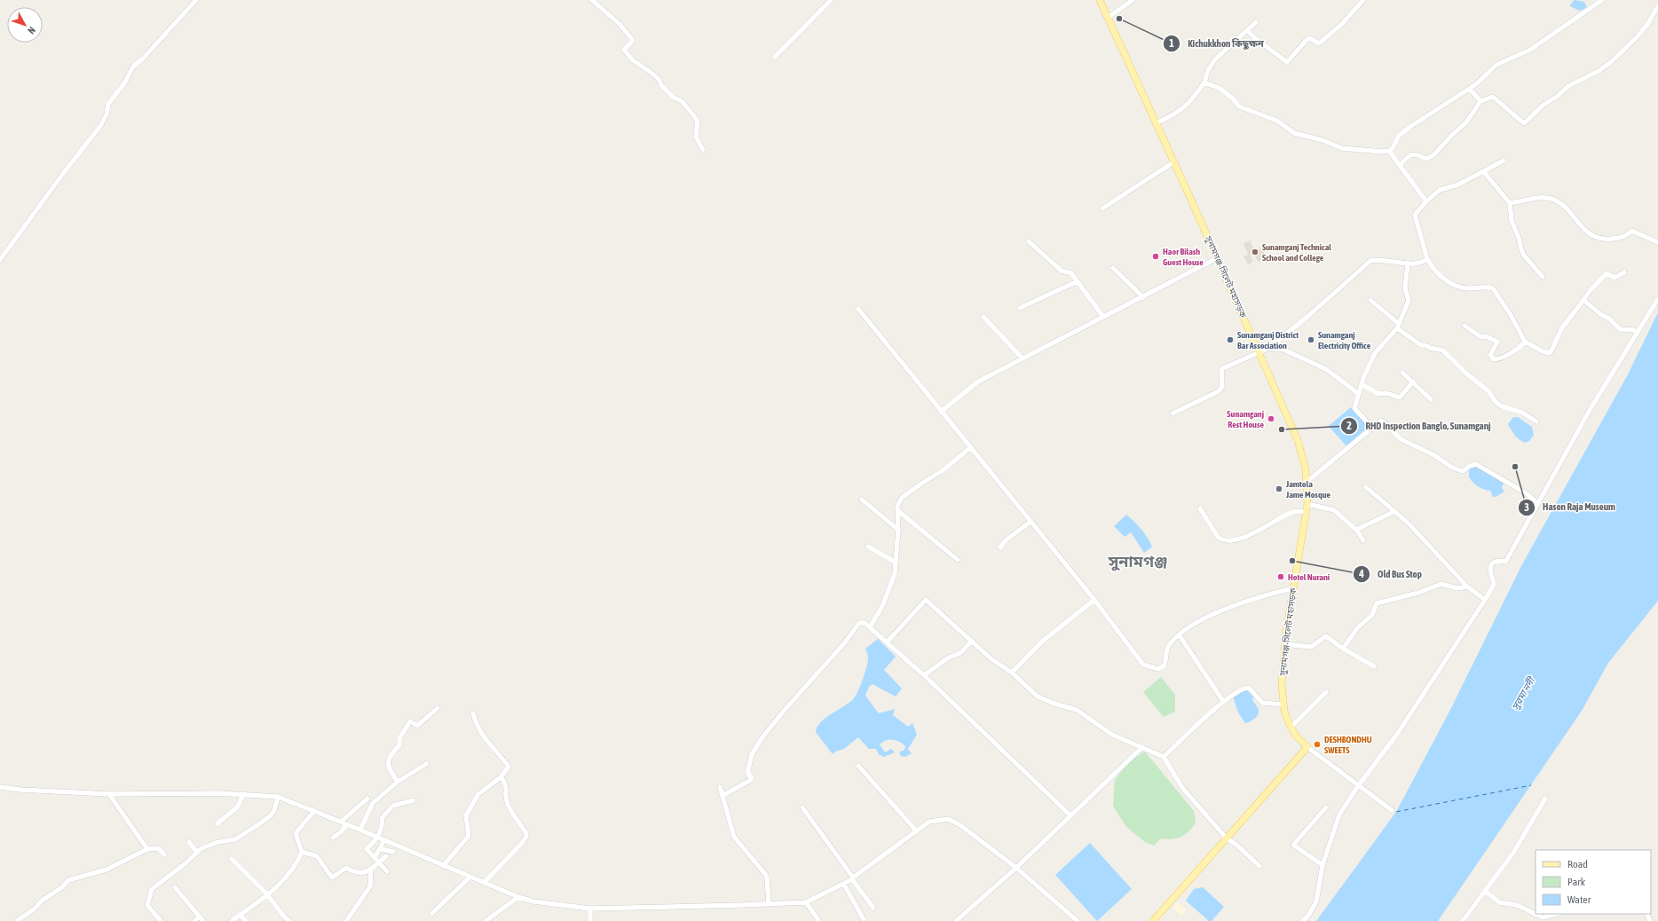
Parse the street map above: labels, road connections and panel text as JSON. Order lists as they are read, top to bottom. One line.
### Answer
{"streets":{"main road":["সুনামগঞ্জ-সিলেট মহাসড়ক"]},"districts":["সুনামগঞ্জ"],"water":["সুরমা নদী"],"places":["Kichukkhon কিছুক্ষন","Sunamganj Technical School and College","Haor Bilash Guest House","Sunamganj District Bar Association","Sunamganj Electricity Office","Sunamganj Rest House","RHD Inspection Banglo, Sunamganj","Hason Raja Museum","Jamtola Jame Mosque","Old Bus Stop","Hotel Nurani","DESHBONDHU SWEETS"],"legend":["Road","Park","Water"],"north":"bottom right"}
